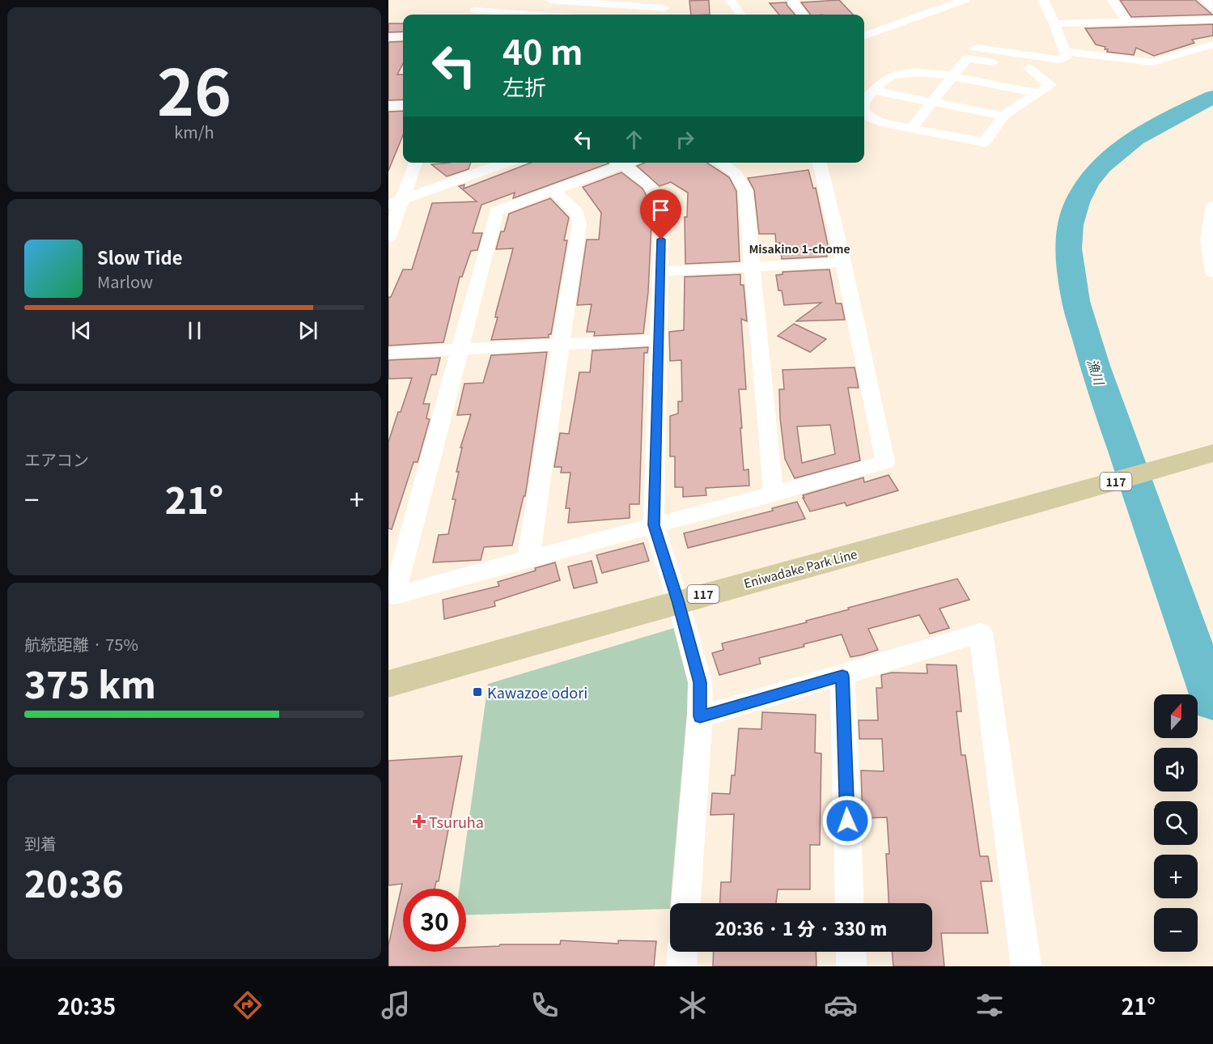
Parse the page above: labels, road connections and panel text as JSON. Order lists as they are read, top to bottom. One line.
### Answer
{"streets":{"main road":["117","Eniwadake Park Line"]},"districts":["Misakino 1-chome"],"water":["漁川"],"places":{"transit":["Kawazoe odori"],"health":["Tsuruha"]},"north":"top","page":{"tile":[["26","km/h"],"エアコン",["航続距離 · 75%","375 km"],["到着","20:36"]],"turn":["40 m","左折"],"song":["Slow Tide","Marlow"],"heat":["−","21°","+"],"map_buttons":["+","−"],"limit":"30","trip":"20:36 · 1 分 · 330 m","tabs":["20:35","21°"]}}
